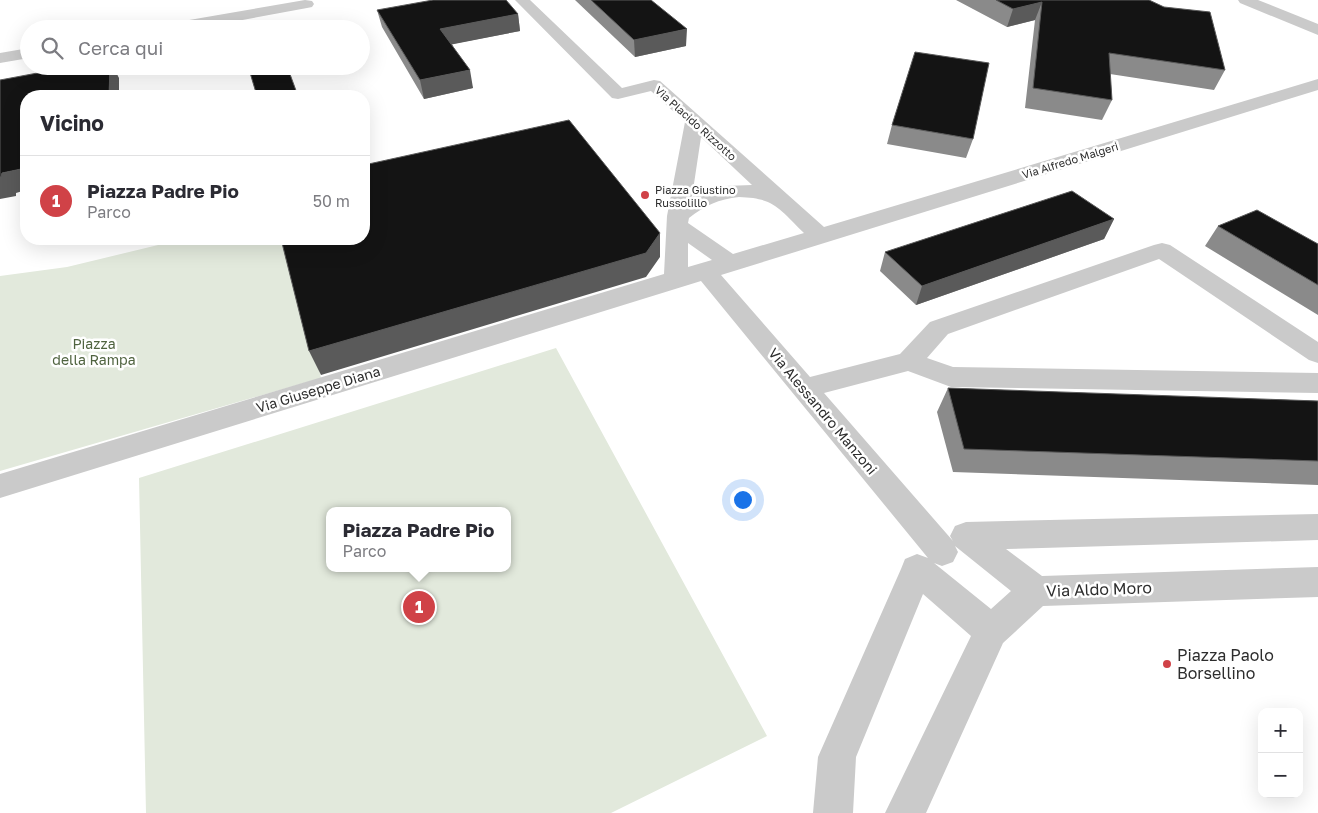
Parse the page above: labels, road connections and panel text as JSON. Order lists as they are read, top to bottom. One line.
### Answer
{"streets":{"street":["Via Placido Rizzotto","Via Alfredo Malgeri","Via Giuseppe Diana","Via Alessandro Manzoni","Via Aldo Moro"]},"crossings":[["Via Placido Rizzotto","Via Alfredo Malgeri"],["Via Alfredo Malgeri","Via Giuseppe Diana"],["Via Giuseppe Diana","Via Alessandro Manzoni"]],"parks":["Piazza della Rampa"],"places":["Piazza Giustino Russolillo","Piazza Paolo Borsellino"],"page":{"search":"Cerca qui","heading":"Vicino","list":[{"mark":"1","name":"Piazza Padre Pio","note":"Parco","value":"50 m"}],"popup":["Piazza Padre Pio","Parco"],"pins":"1","map_buttons":["+","−"]}}
